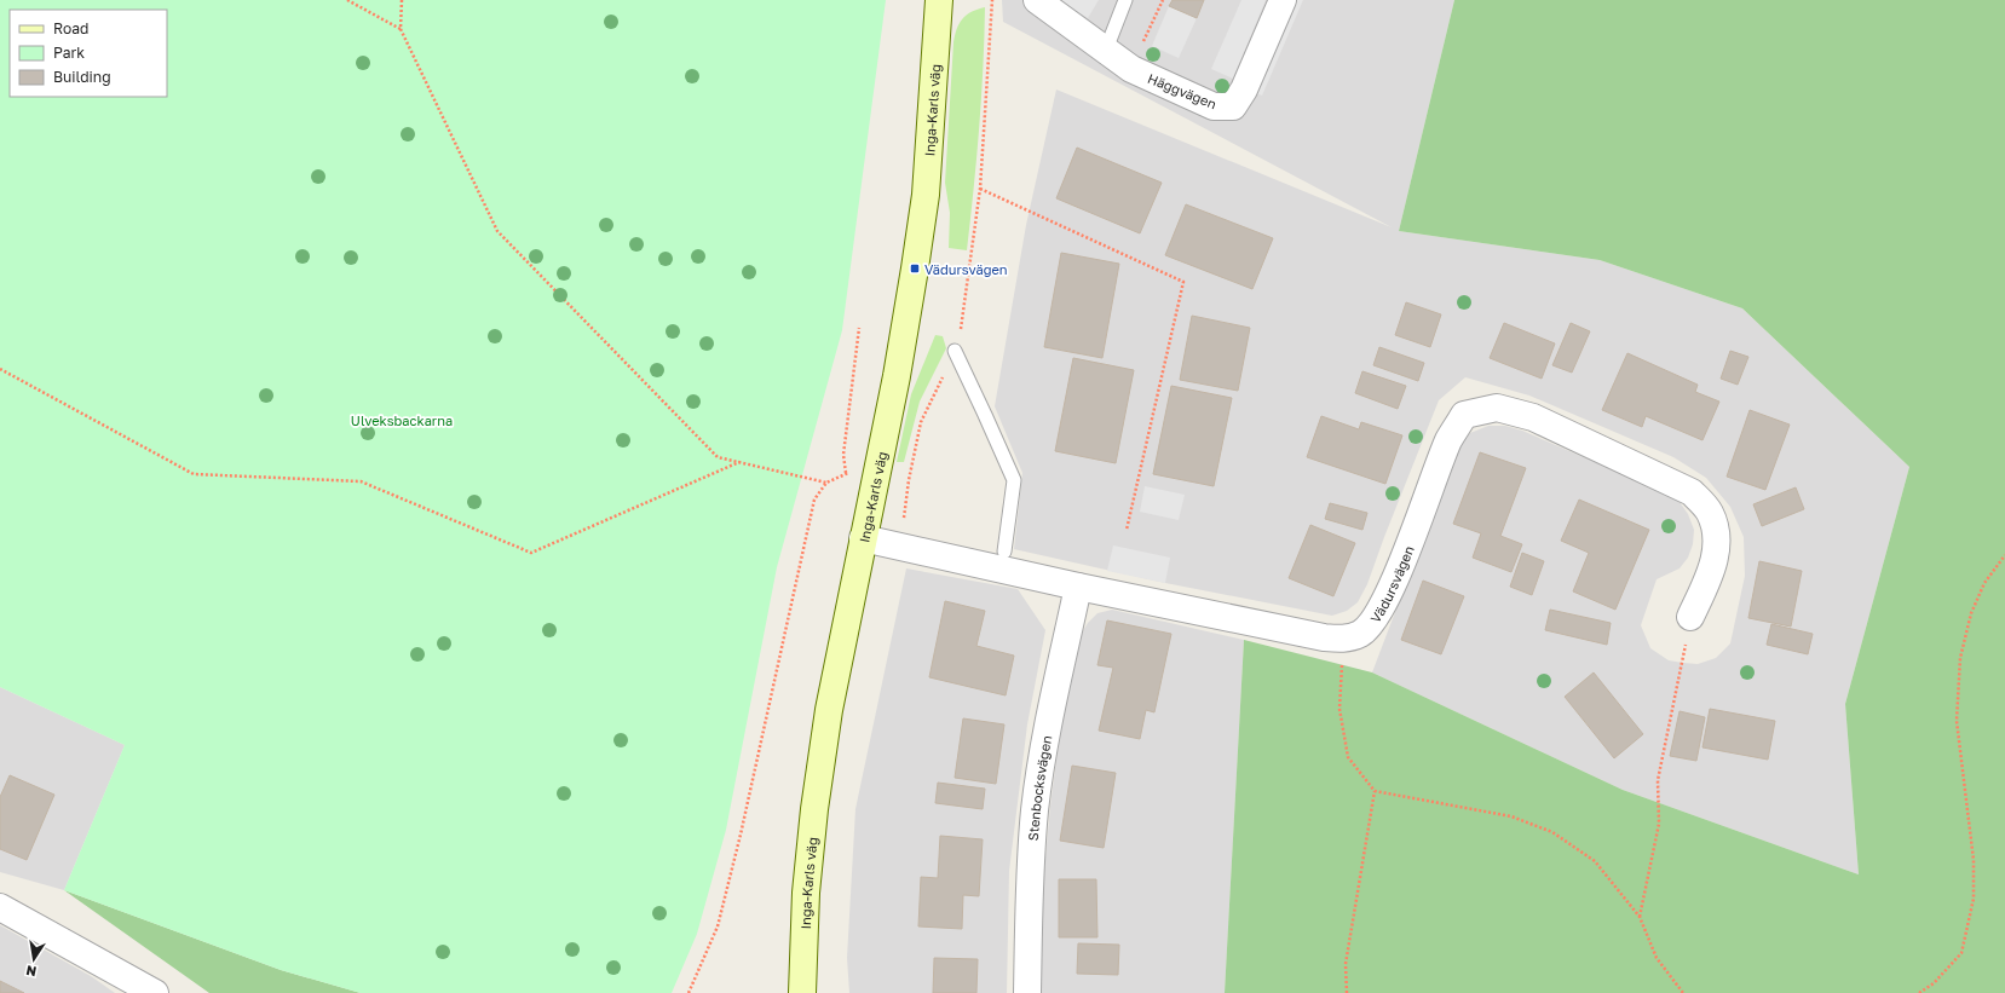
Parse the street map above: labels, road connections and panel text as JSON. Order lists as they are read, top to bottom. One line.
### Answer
{"streets":{"street":["Häggvägen","Inga-Karls väg","Vädursvägen","Stenbocksvägen"]},"parks":["Ulveksbackarna"],"places":{"transit":["Vädursvägen"]},"legend":["Road","Park","Building"],"north":"bottom"}
